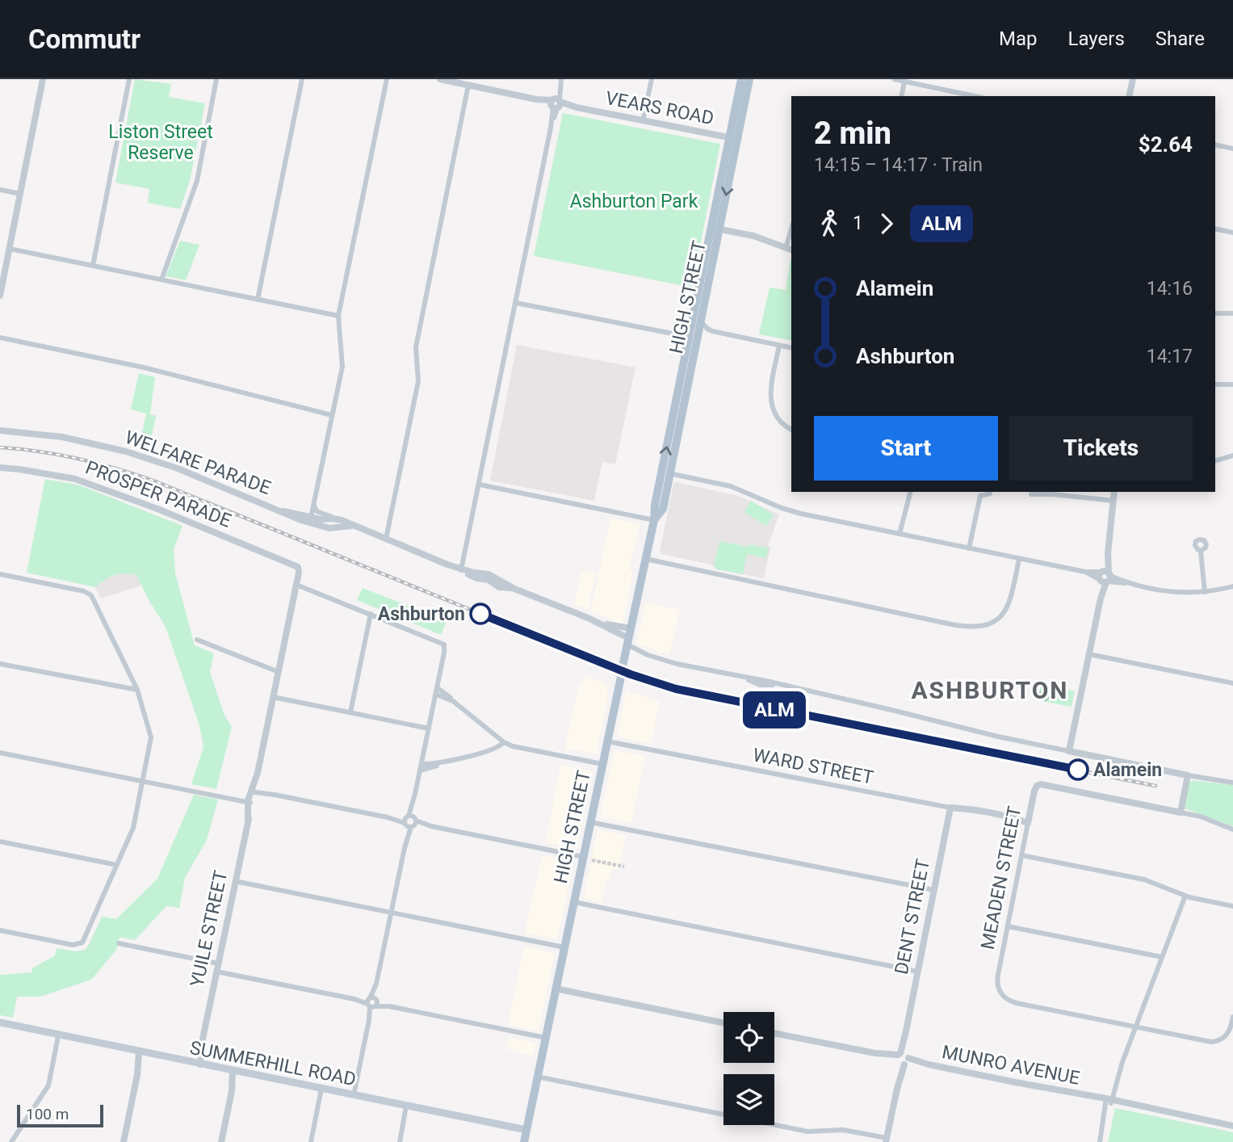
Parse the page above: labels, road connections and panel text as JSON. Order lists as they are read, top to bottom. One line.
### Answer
{"streets":{"main road":["HIGH STREET","SUMMERHILL ROAD"],"street":["VEARS ROAD","WELFARE PARADE","PROSPER PARADE","WARD STREET","MEADEN STREET","DENT STREET","YUILE STREET","MUNRO AVENUE"]},"crossings":[["VEARS ROAD","HIGH STREET"],["HIGH STREET","WELFARE PARADE"],["HIGH STREET","WARD STREET"],["HIGH STREET","SUMMERHILL ROAD"],["PROSPER PARADE","YUILE STREET"],["WARD STREET","MEADEN STREET"],["WARD STREET","DENT STREET"],["DENT STREET","MUNRO AVENUE"],["YUILE STREET","SUMMERHILL ROAD"]],"districts":["ASHBURTON"],"parks":["Liston Street Reserve","Ashburton Park"],"places":["Ashburton","Alamein"],"scale_bar":"100 m","page":{"header":"Commutr","nav":["Map","Layers","Share"],"on_map":"ALM","heading":["2 min","14:15 – 14:17 · Train","$2.64"],"legs":["1","ALM"],"list":[{"name":"Alamein","value":"14:16"},{"name":"Ashburton","value":"14:17"}],"buttons":["Start","Tickets"],"scale":"100 m"}}
